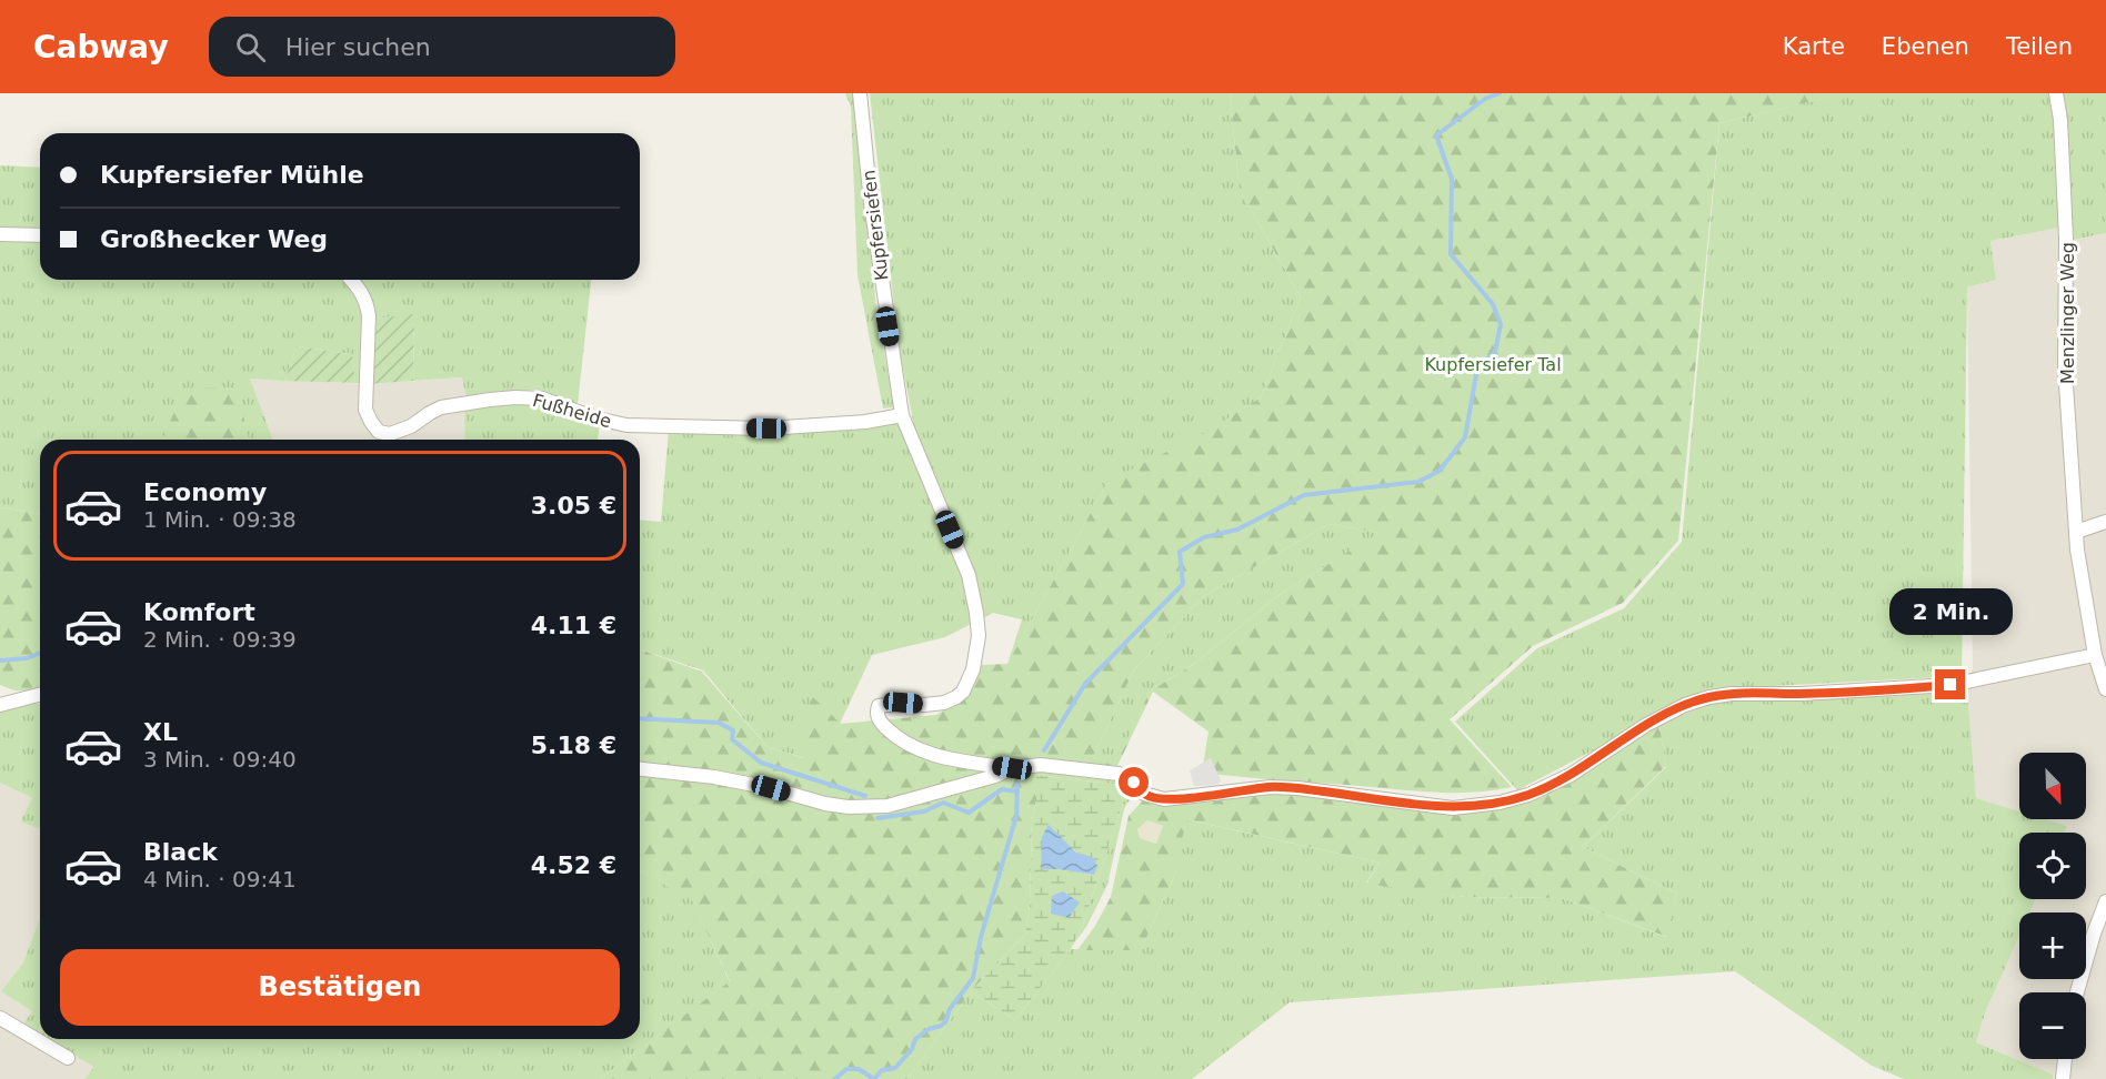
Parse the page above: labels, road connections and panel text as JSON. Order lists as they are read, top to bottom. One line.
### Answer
{"streets":{"street":["Kupfersiefen","Menzlinger Weg","Fußheide"]},"crossings":[["Kupfersiefen","Fußheide"]],"parks":["Kupfersiefer Tal"],"north":"bottom right","page":{"header":"Cabway","search":"Hier suchen","nav":["Karte","Ebenen","Teilen"],"banner":["Kupfersiefer Mühle","Großhecker Weg"],"list":[{"name":"Economy","note":"1 Min. · 09:38","value":"3.05 €"},{"name":"Komfort","note":"2 Min. · 09:39","value":"4.11 €"},{"name":"XL","note":"3 Min. · 09:40","value":"5.18 €"},{"name":"Black","note":"4 Min. · 09:41","value":"4.52 €"}],"bubble":"2 Min.","map_buttons":["+","−"],"buttons":"Bestätigen"}}
